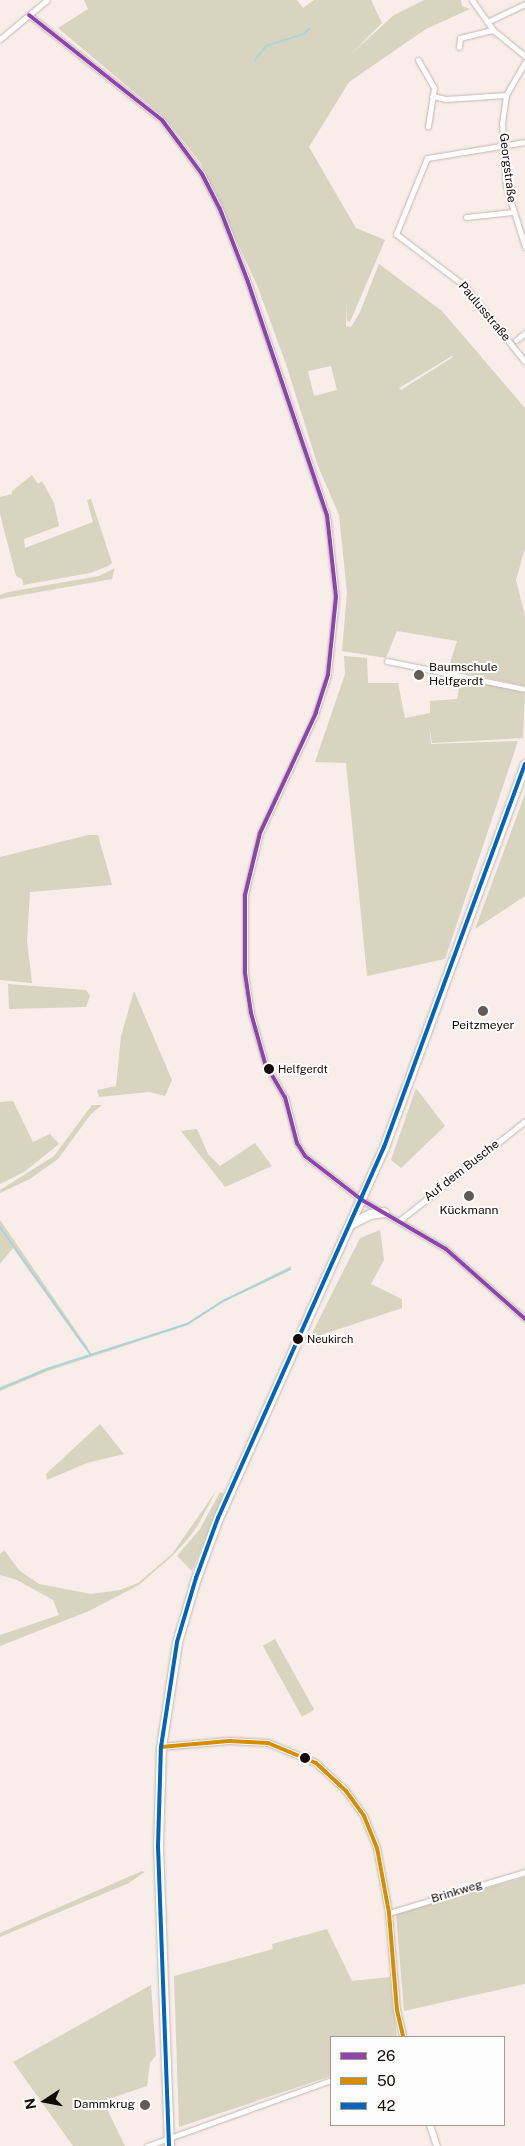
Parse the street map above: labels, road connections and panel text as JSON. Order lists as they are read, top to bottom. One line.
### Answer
{"streets":{"street":["Georgstraße","Paulusstraße","Auf dem Busche","Brinkweg"]},"crossings":[["Georgstraße","Paulusstraße"]],"places":["Baumschule Helfgerdt","Peitzmeyer","Helfgerdt","Kückmann","Neukirch","Dammkrug"],"lines":["transit line 26","transit line 42","transit line 50"],"legend":["26","50","42"],"north":"left"}
